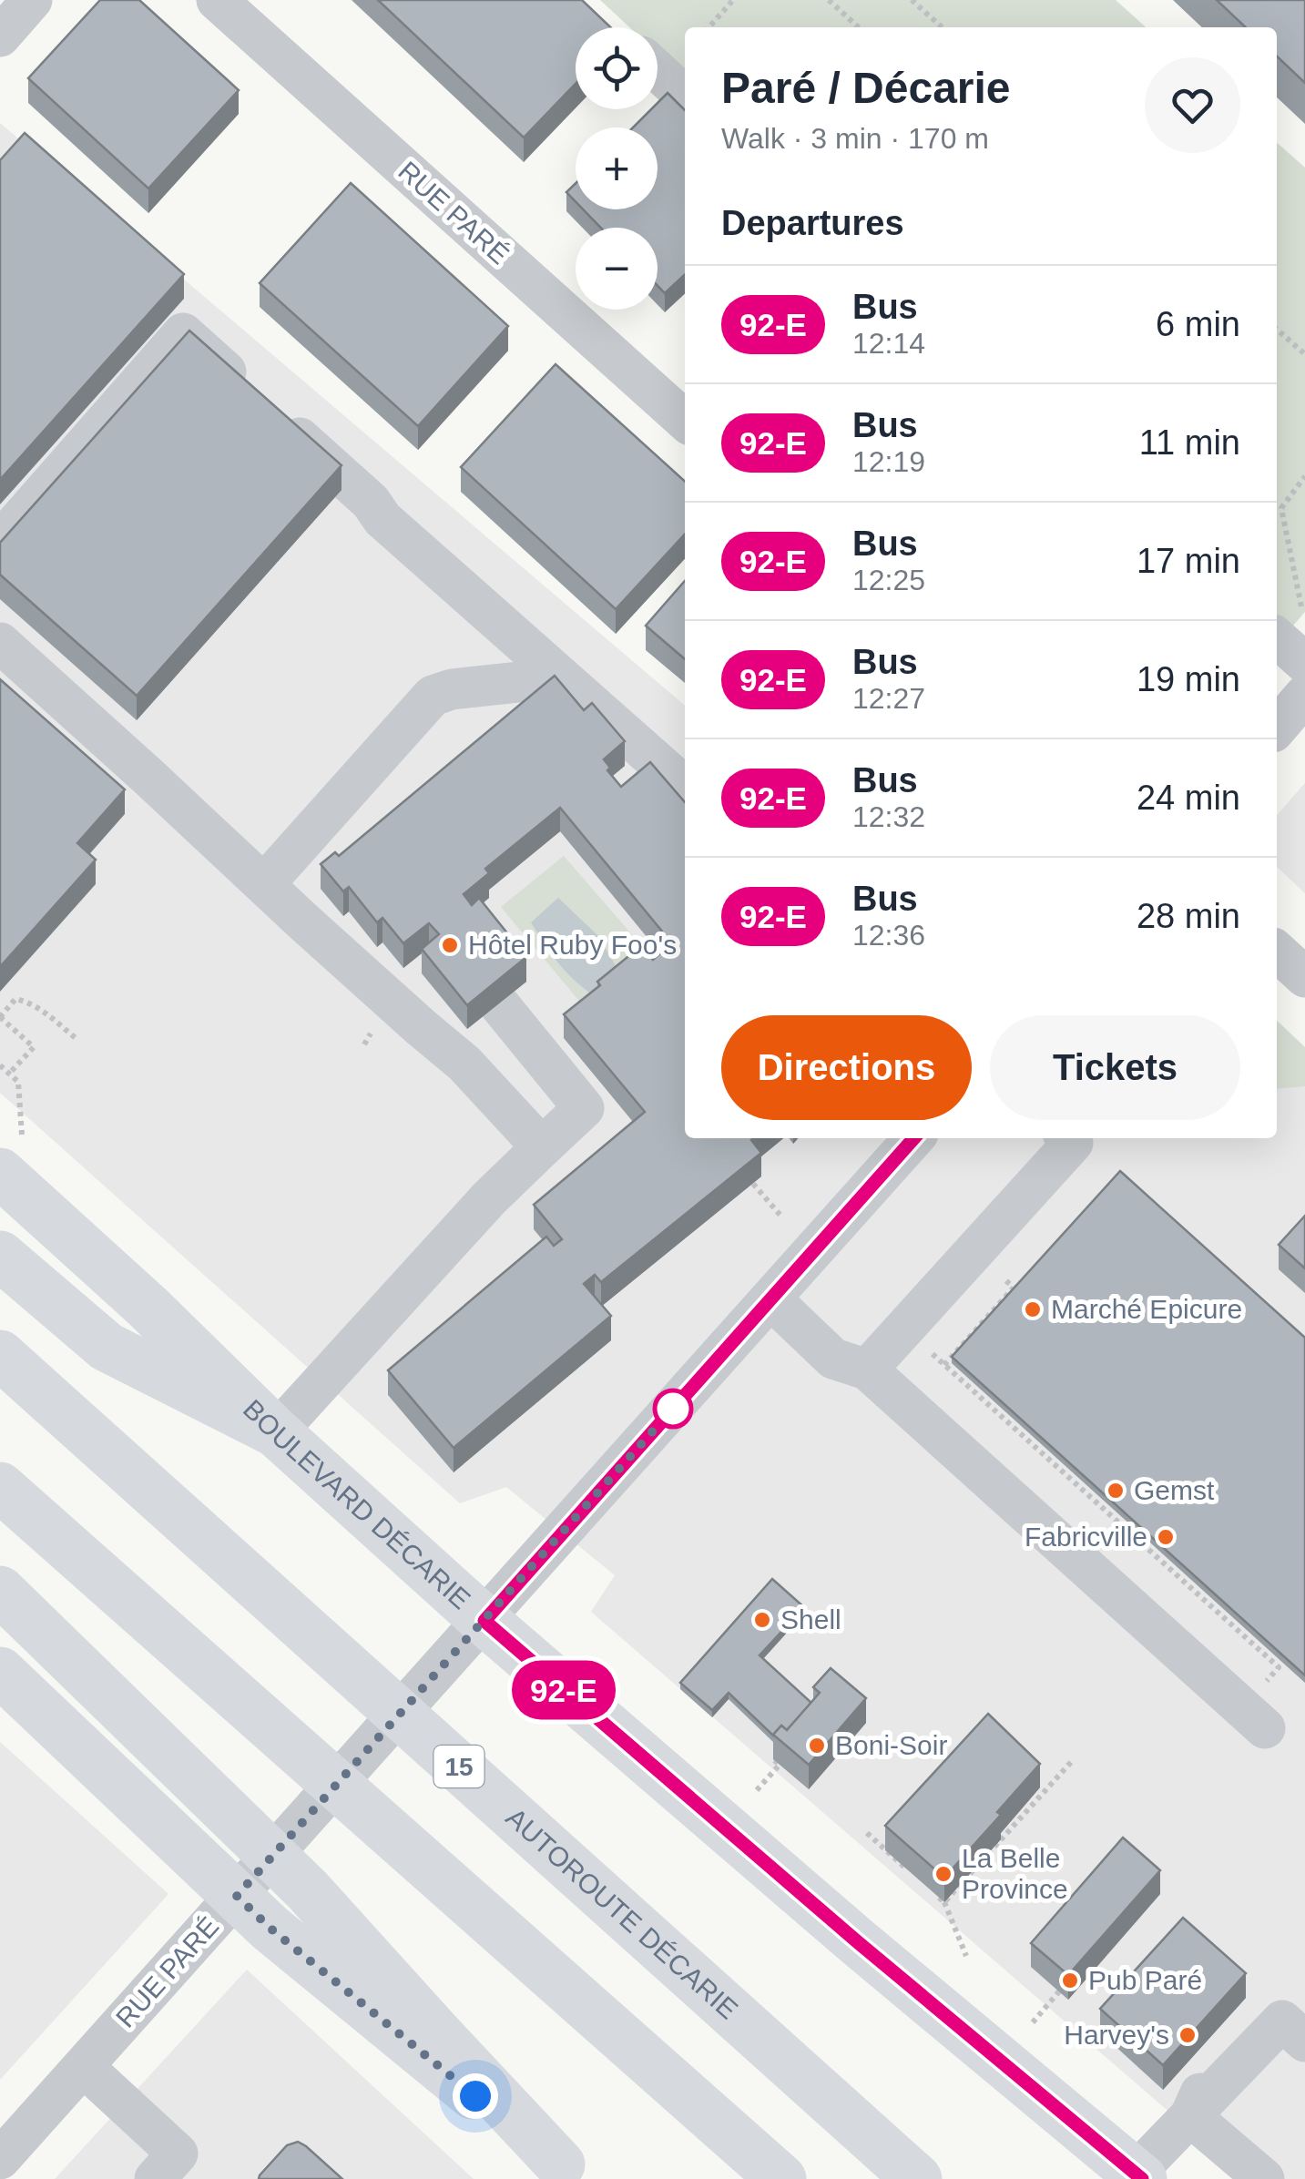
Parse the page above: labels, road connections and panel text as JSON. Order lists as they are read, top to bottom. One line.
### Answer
{"streets":{"main road":["BOULEVARD DÉCARIE","15","AUTOROUTE DÉCARIE"],"street":["RUE PARÉ"]},"crossings":[["RUE PARÉ","BOULEVARD DÉCARIE"]],"places":["Hôtel Ruby Foo's","Marché Epicure","Gemst","Fabricville","Shell","Boni-Soir","La Belle Province","Pub Paré","Harvey's"],"lines":["bus line 92-E"],"page":{"on_map":"92-E","map_buttons":["+","−"],"heading":[["Paré / Décarie","Walk · 3 min · 170 m"],"Departures"],"list":[{"mark":"92-E","name":"Bus","note":"12:14","value":"6 min"},{"mark":"92-E","name":"Bus","note":"12:19","value":"11 min"},{"mark":"92-E","name":"Bus","note":"12:25","value":"17 min"},{"mark":"92-E","name":"Bus","note":"12:27","value":"19 min"},{"mark":"92-E","name":"Bus","note":"12:32","value":"24 min"},{"mark":"92-E","name":"Bus","note":"12:36","value":"28 min"}],"buttons":["Directions","Tickets"]}}
